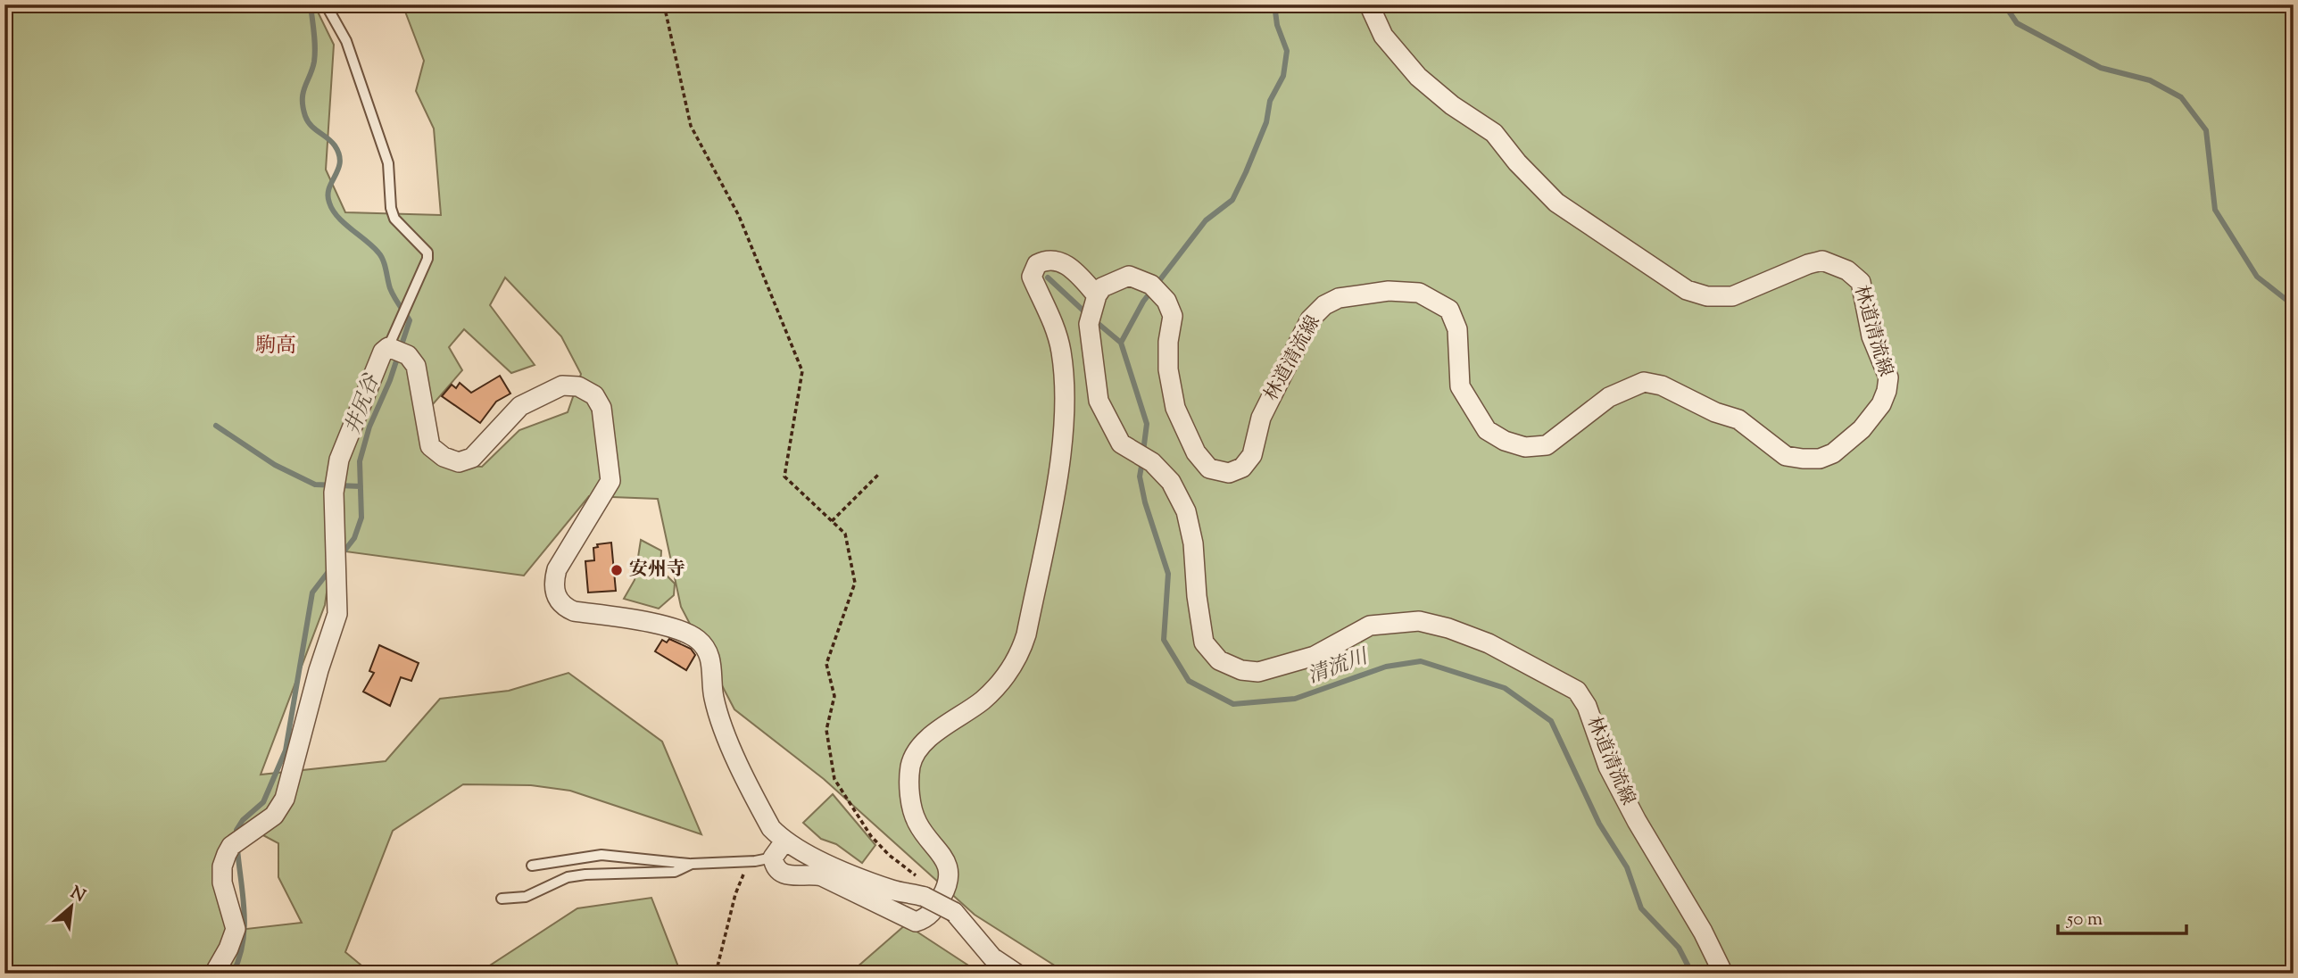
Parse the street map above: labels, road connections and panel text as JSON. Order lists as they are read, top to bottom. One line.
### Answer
{"streets":{"street":["林道清流線"]},"districts":["駒高"],"water":["井尻谷","清流川"],"places":["安州寺"],"scale_bar":"50 m","north":"top right"}
